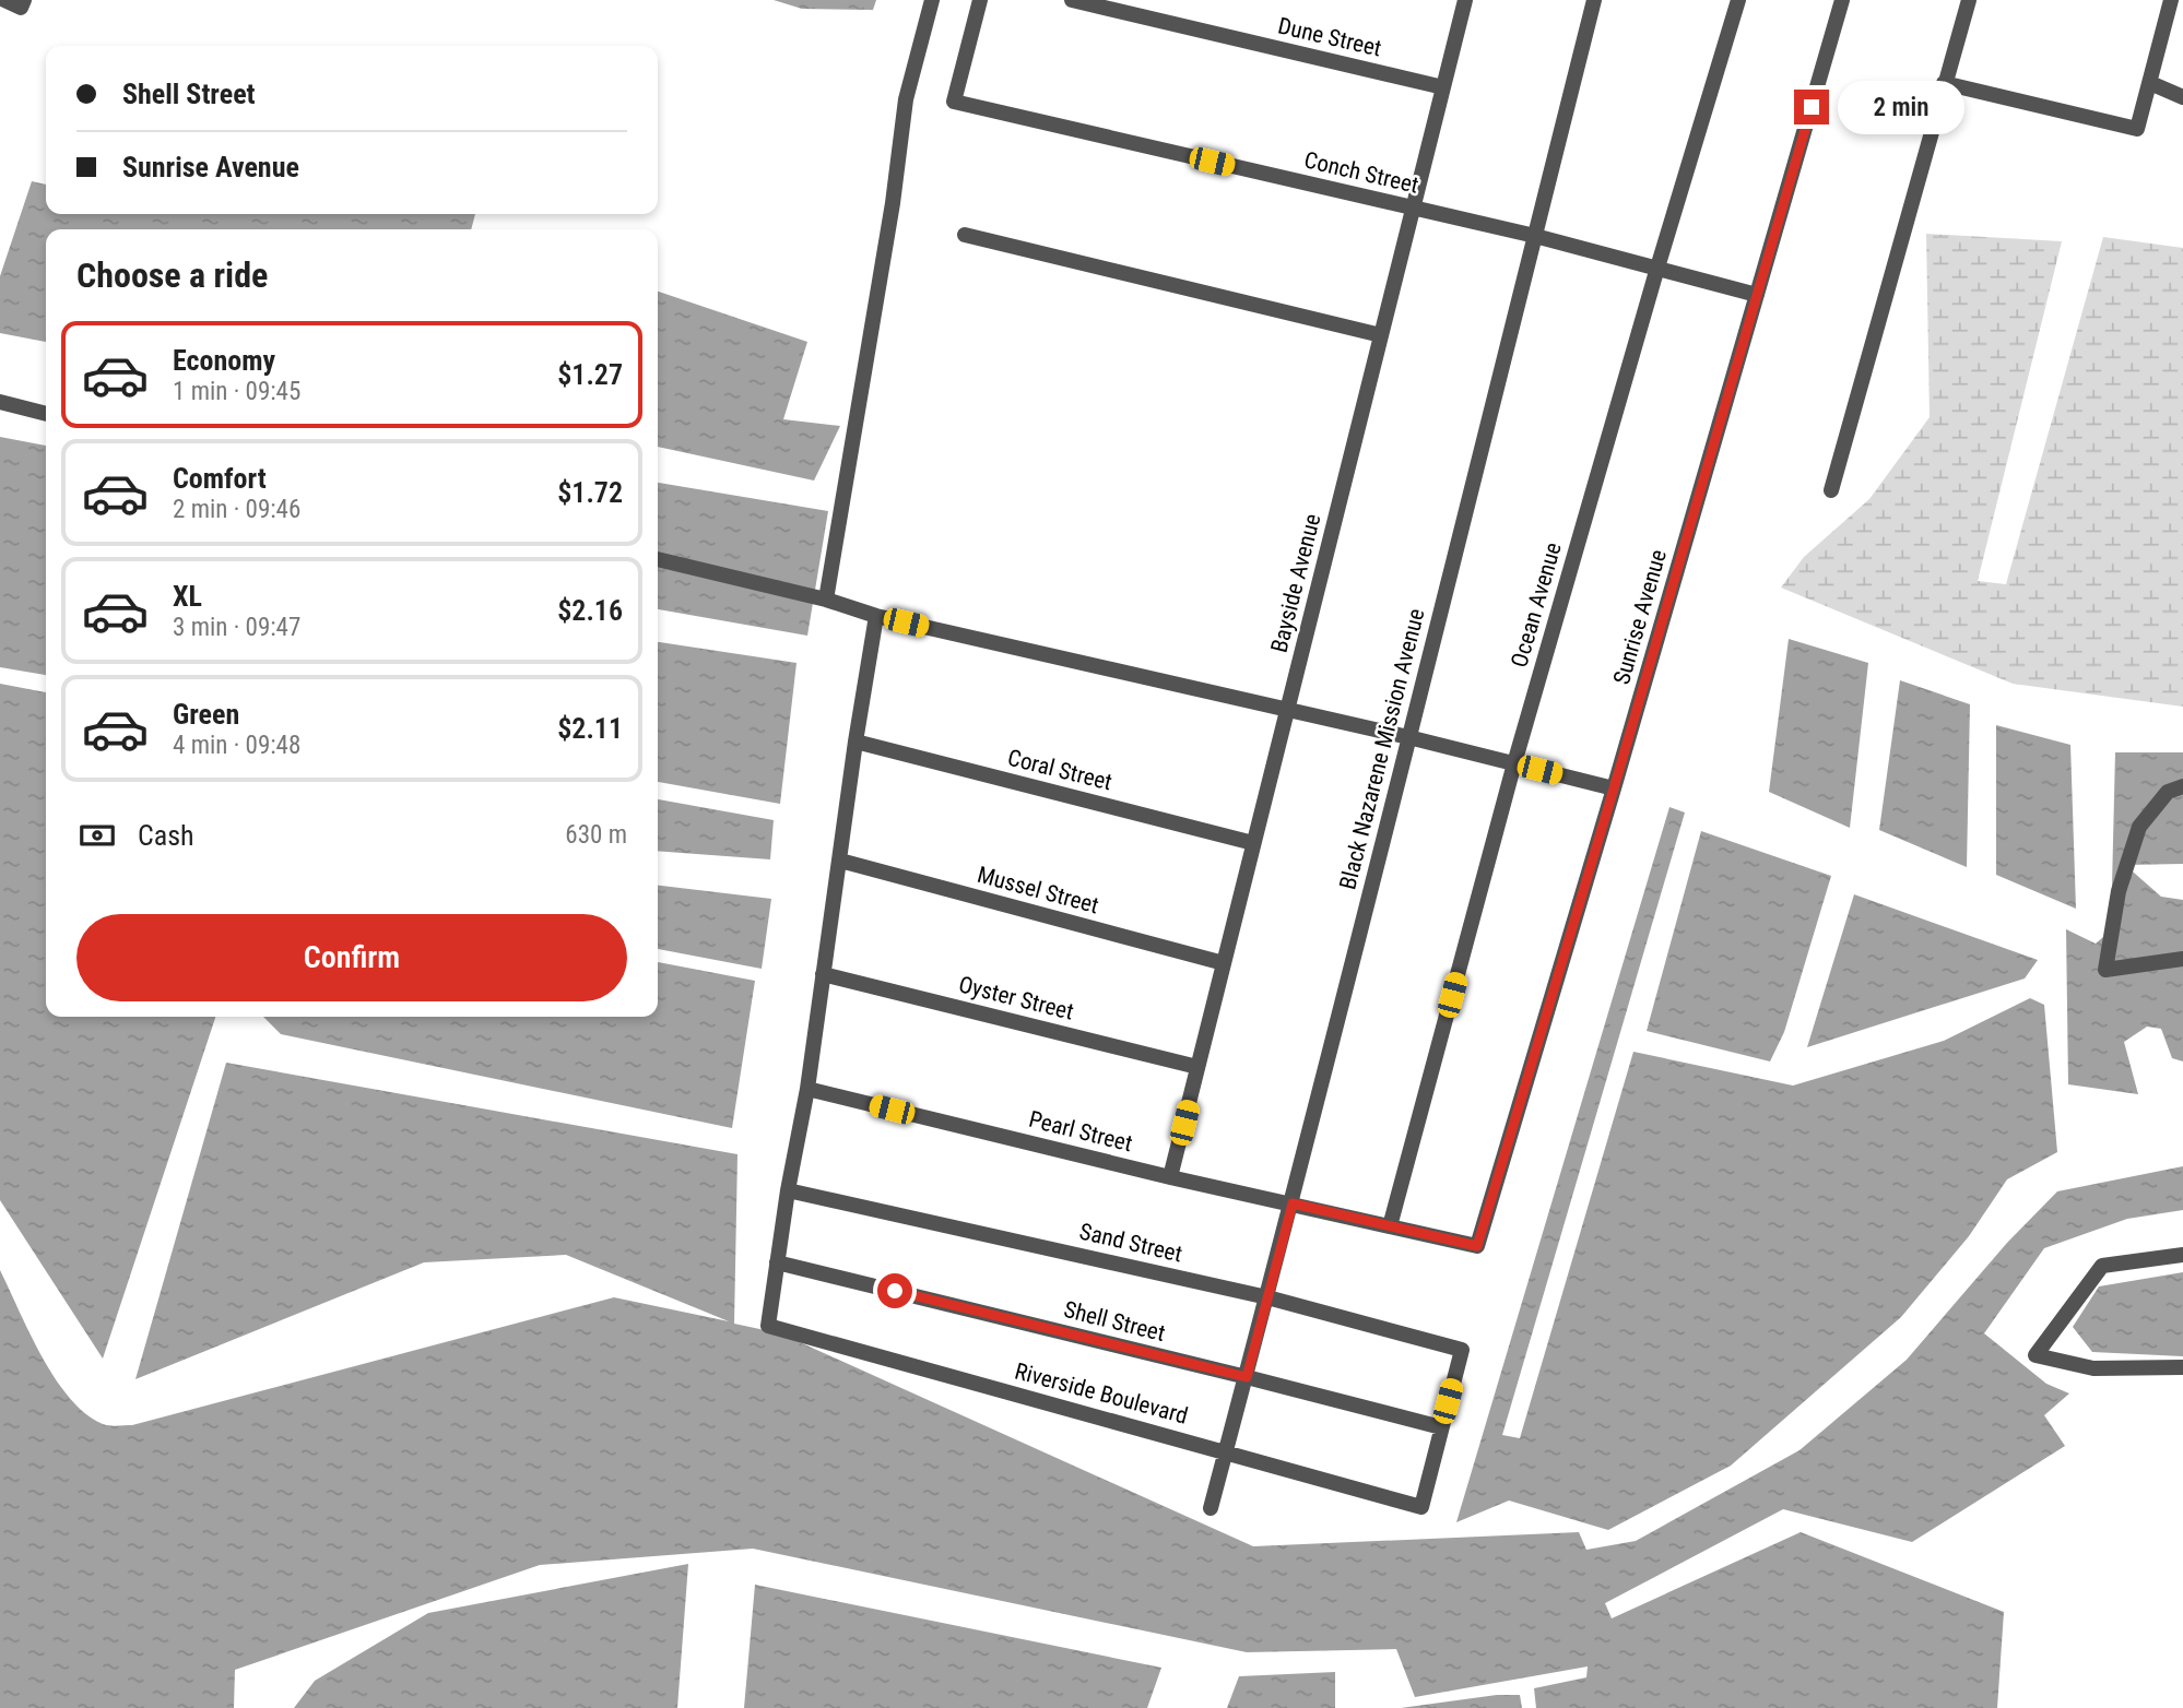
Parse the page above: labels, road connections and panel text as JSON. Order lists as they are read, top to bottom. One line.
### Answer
{"streets":{"street":["Dune Street","Conch Street","Bayside Avenue","Ocean Avenue","Sunrise Avenue","Black Nazarene Mission Avenue","Coral Street","Mussel Street","Oyster Street","Pearl Street","Sand Street","Shell Street","Riverside Boulevard"]},"crossings":[["Dune Street","Bayside Avenue"],["Conch Street","Bayside Avenue"],["Conch Street","Ocean Avenue"],["Conch Street","Sunrise Avenue"],["Conch Street","Black Nazarene Mission Avenue"],["Bayside Avenue","Coral Street"],["Bayside Avenue","Mussel Street"],["Bayside Avenue","Oyster Street"],["Bayside Avenue","Pearl Street"],["Ocean Avenue","Pearl Street"],["Sunrise Avenue","Pearl Street"],["Black Nazarene Mission Avenue","Pearl Street"],["Black Nazarene Mission Avenue","Sand Street"],["Black Nazarene Mission Avenue","Shell Street"],["Black Nazarene Mission Avenue","Riverside Boulevard"],["Sand Street","Shell Street"],["Sand Street","Riverside Boulevard"],["Shell Street","Riverside Boulevard"]],"page":{"banner":["Shell Street","Sunrise Avenue"],"bubble":"2 min","heading":"Choose a ride","list":[{"name":"Economy","note":"1 min · 09:45","value":"$1.27"},{"name":"Comfort","note":"2 min · 09:46","value":"$1.72"},{"name":"XL","note":"3 min · 09:47","value":"$2.16"},{"name":"Green","note":"4 min · 09:48","value":"$2.11"}],"pay":["Cash","630 m"],"buttons":"Confirm"}}
